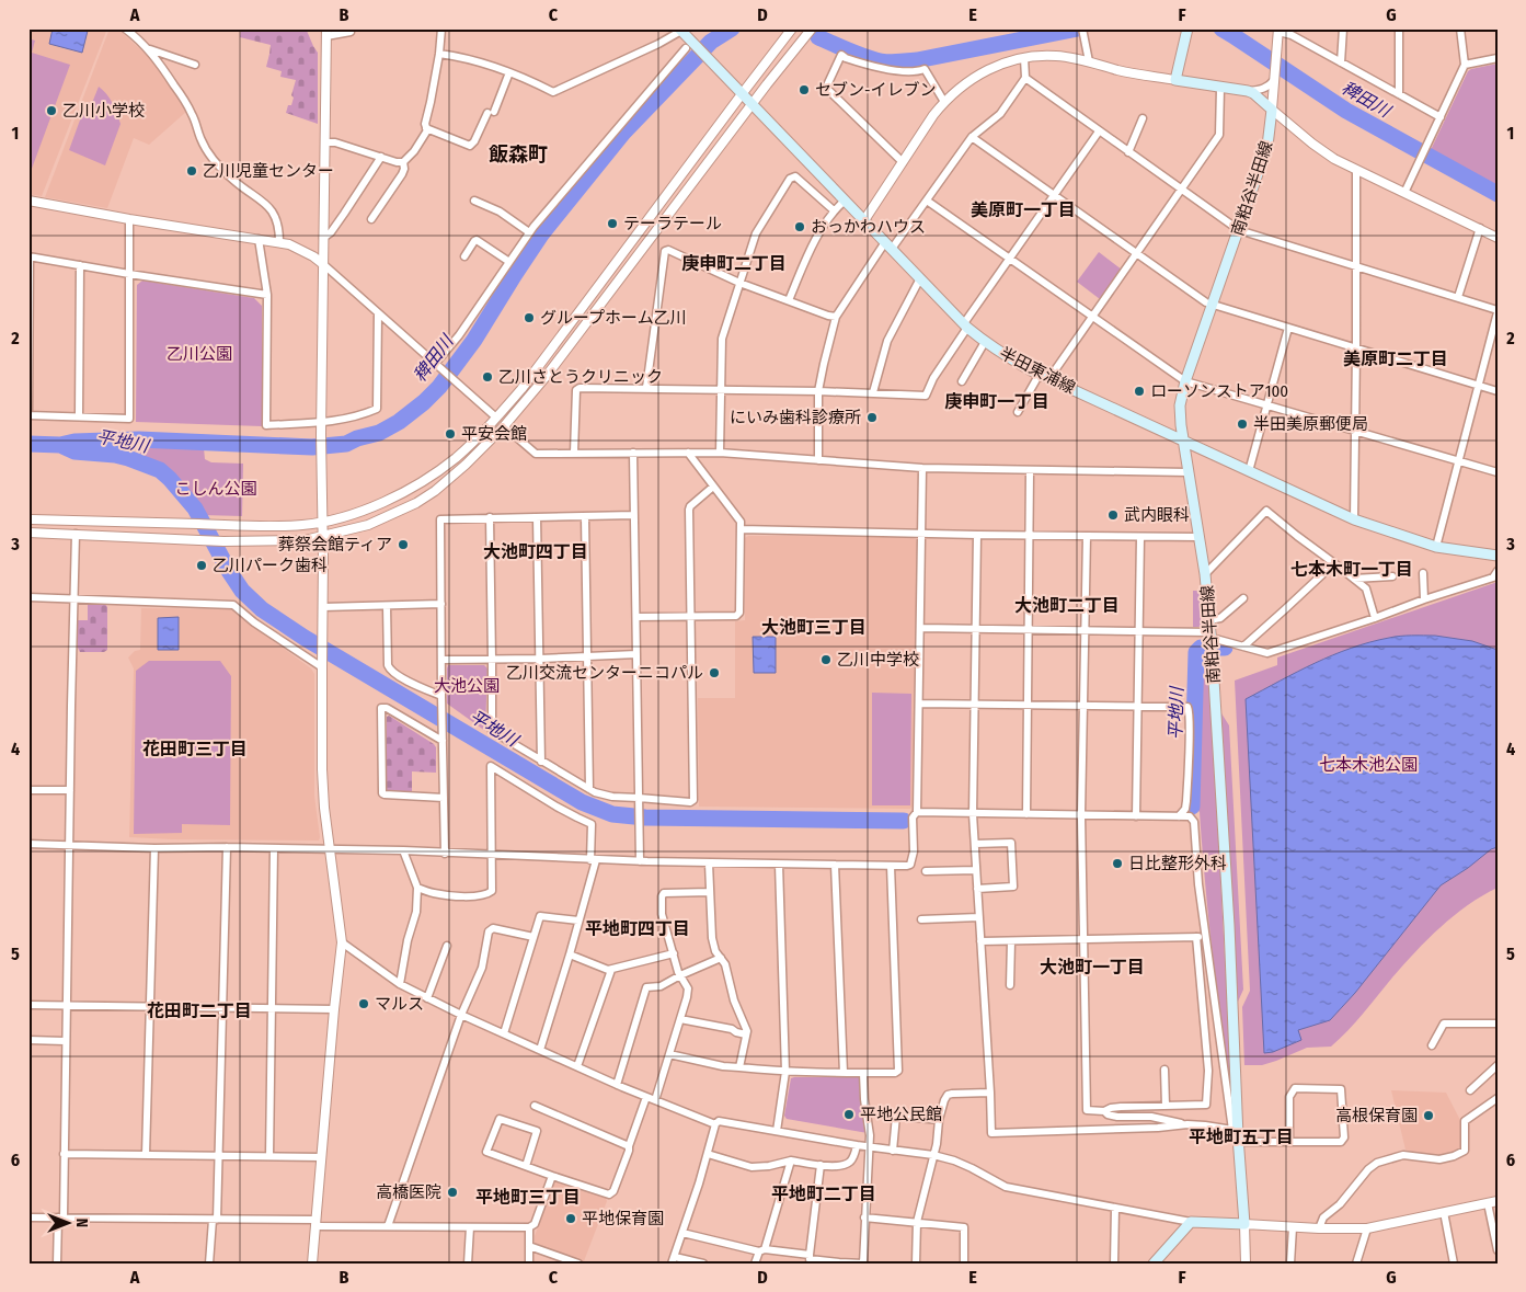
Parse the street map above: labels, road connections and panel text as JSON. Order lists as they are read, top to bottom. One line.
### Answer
{"streets":{"main road":["南粕谷半田線","半田東浦線"]},"crossings":[["南粕谷半田線","半田東浦線"]],"districts":["飯森町","美原町一丁目","庚申町二丁目","美原町二丁目","庚申町一丁目","大池町四丁目","七本木町一丁目","大池町二丁目","大池町三丁目","花田町三丁目","平地町四丁目","大池町一丁目","花田町二丁目","平地町五丁目","平地町二丁目","平地町三丁目"],"water":["稗田川","平地川"],"parks":["乙川公園","こしん公園","大池公園","七本木池公園"],"places":["セブン-イレブン","乙川小学校","乙川児童センター","テーラテール","おっかわハウス","グループホーム乙川","乙川さとうクリニック","ローソンストア100","にいみ歯科診療所","半田美原郵便局","平安会館","武内眼科","葬祭会館ティア","乙川パーク歯科","乙川中学校","乙川交流センターニコパル","日比整形外科","マルス","平地公民館","高根保育園","高橋医院","平地保育園"],"north":"right","grid":{"columns":["A","B","C","D","E","F","G"],"rows":["1","2","3","4","5","6"]}}
